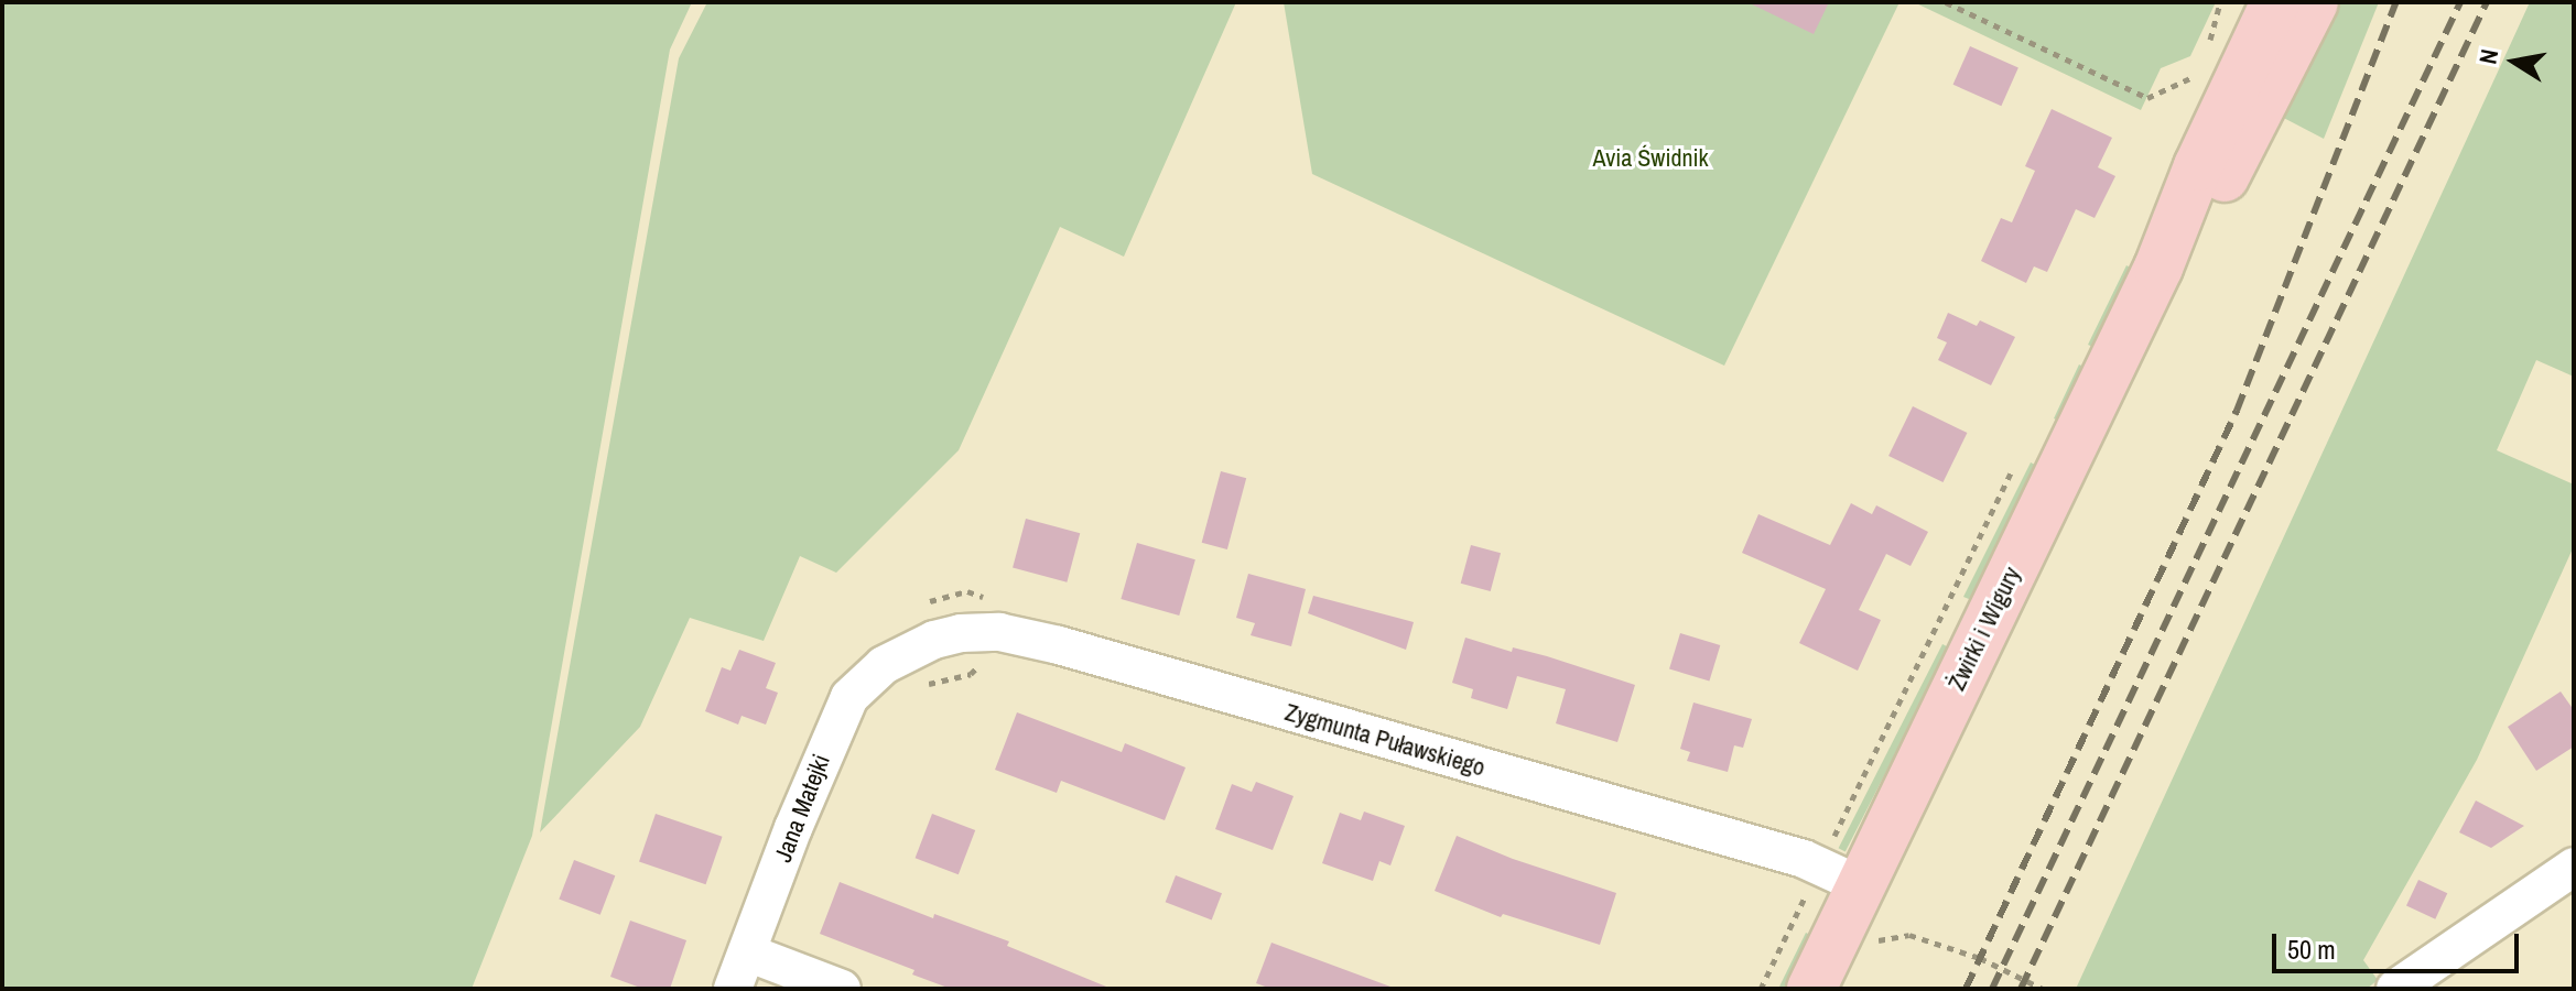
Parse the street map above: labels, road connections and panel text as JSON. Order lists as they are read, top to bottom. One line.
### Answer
{"streets":{"main road":["Żwirki i Wigury"],"street":["Zygmunta Puławskiego","Jana Matejki"]},"crossings":[["Żwirki i Wigury","Zygmunta Puławskiego"],["Zygmunta Puławskiego","Jana Matejki"]],"parks":["Avia Świdnik"],"scale_bar":"50 m","north":"left"}
